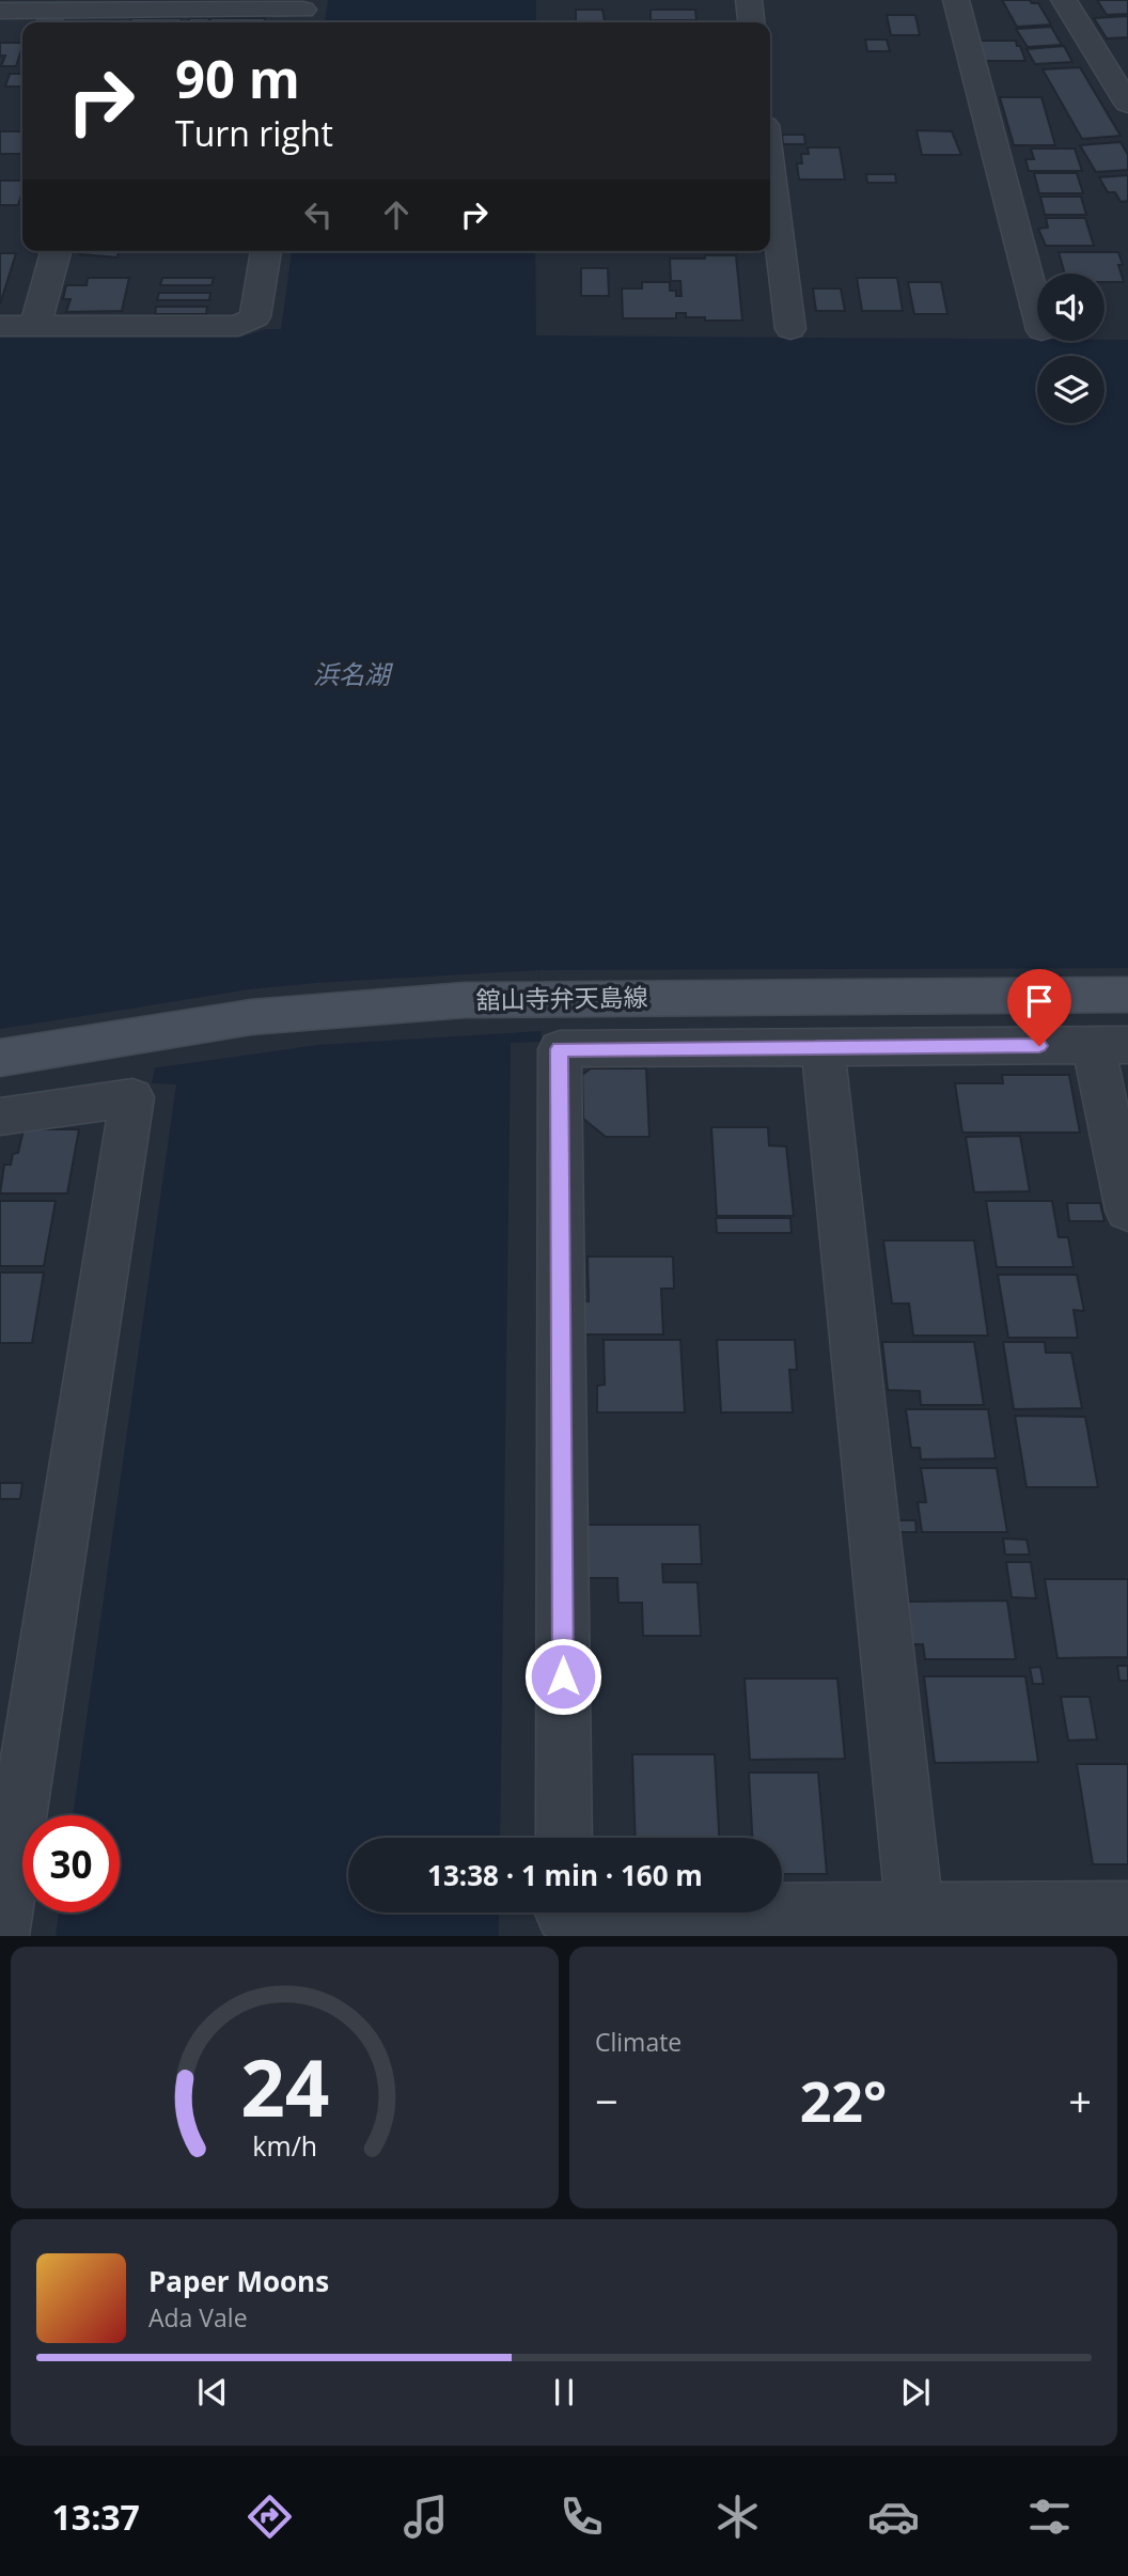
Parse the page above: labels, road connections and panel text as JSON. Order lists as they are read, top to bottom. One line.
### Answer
{"streets":{"main road":["舘山寺弁天島線"]},"water":["浜名湖"],"page":{"turn":["90 m","Turn right"],"limit":"30","trip":"13:38 · 1 min · 160 m","tile":"Climate","heat":["−","22°","+"],"song":["Paper Moons","Ada Vale"],"tabs":"13:37","gauge":["24","km/h"]}}
